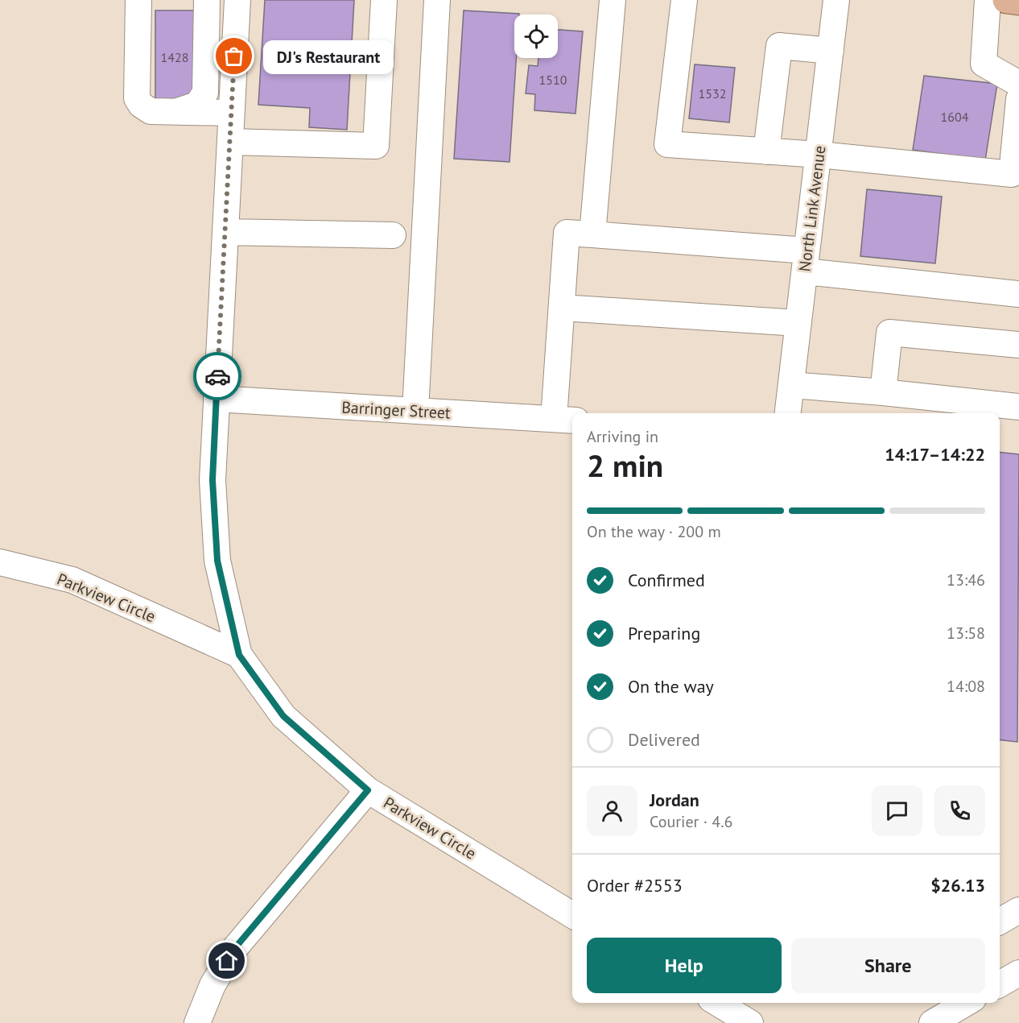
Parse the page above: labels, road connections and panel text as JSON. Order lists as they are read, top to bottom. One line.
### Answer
{"streets":{"street":["North Link Avenue","Barringer Street","Parkview Circle"]},"places":["DJ's Restaurant"],"house_numbers":["1428","1510","1532","1604"],"page":{"bubble":"DJ's Restaurant","heading":["2 min","Arriving in","14:17–14:22"],"panel":["Jordan","Courier · 4.6","Order #2553","$26.13"],"bar":"On the way · 200 m","list":[["Confirmed","13:46"],["Preparing","13:58"],["On the way","14:08"],"Delivered"],"buttons":["Help","Share"]}}
